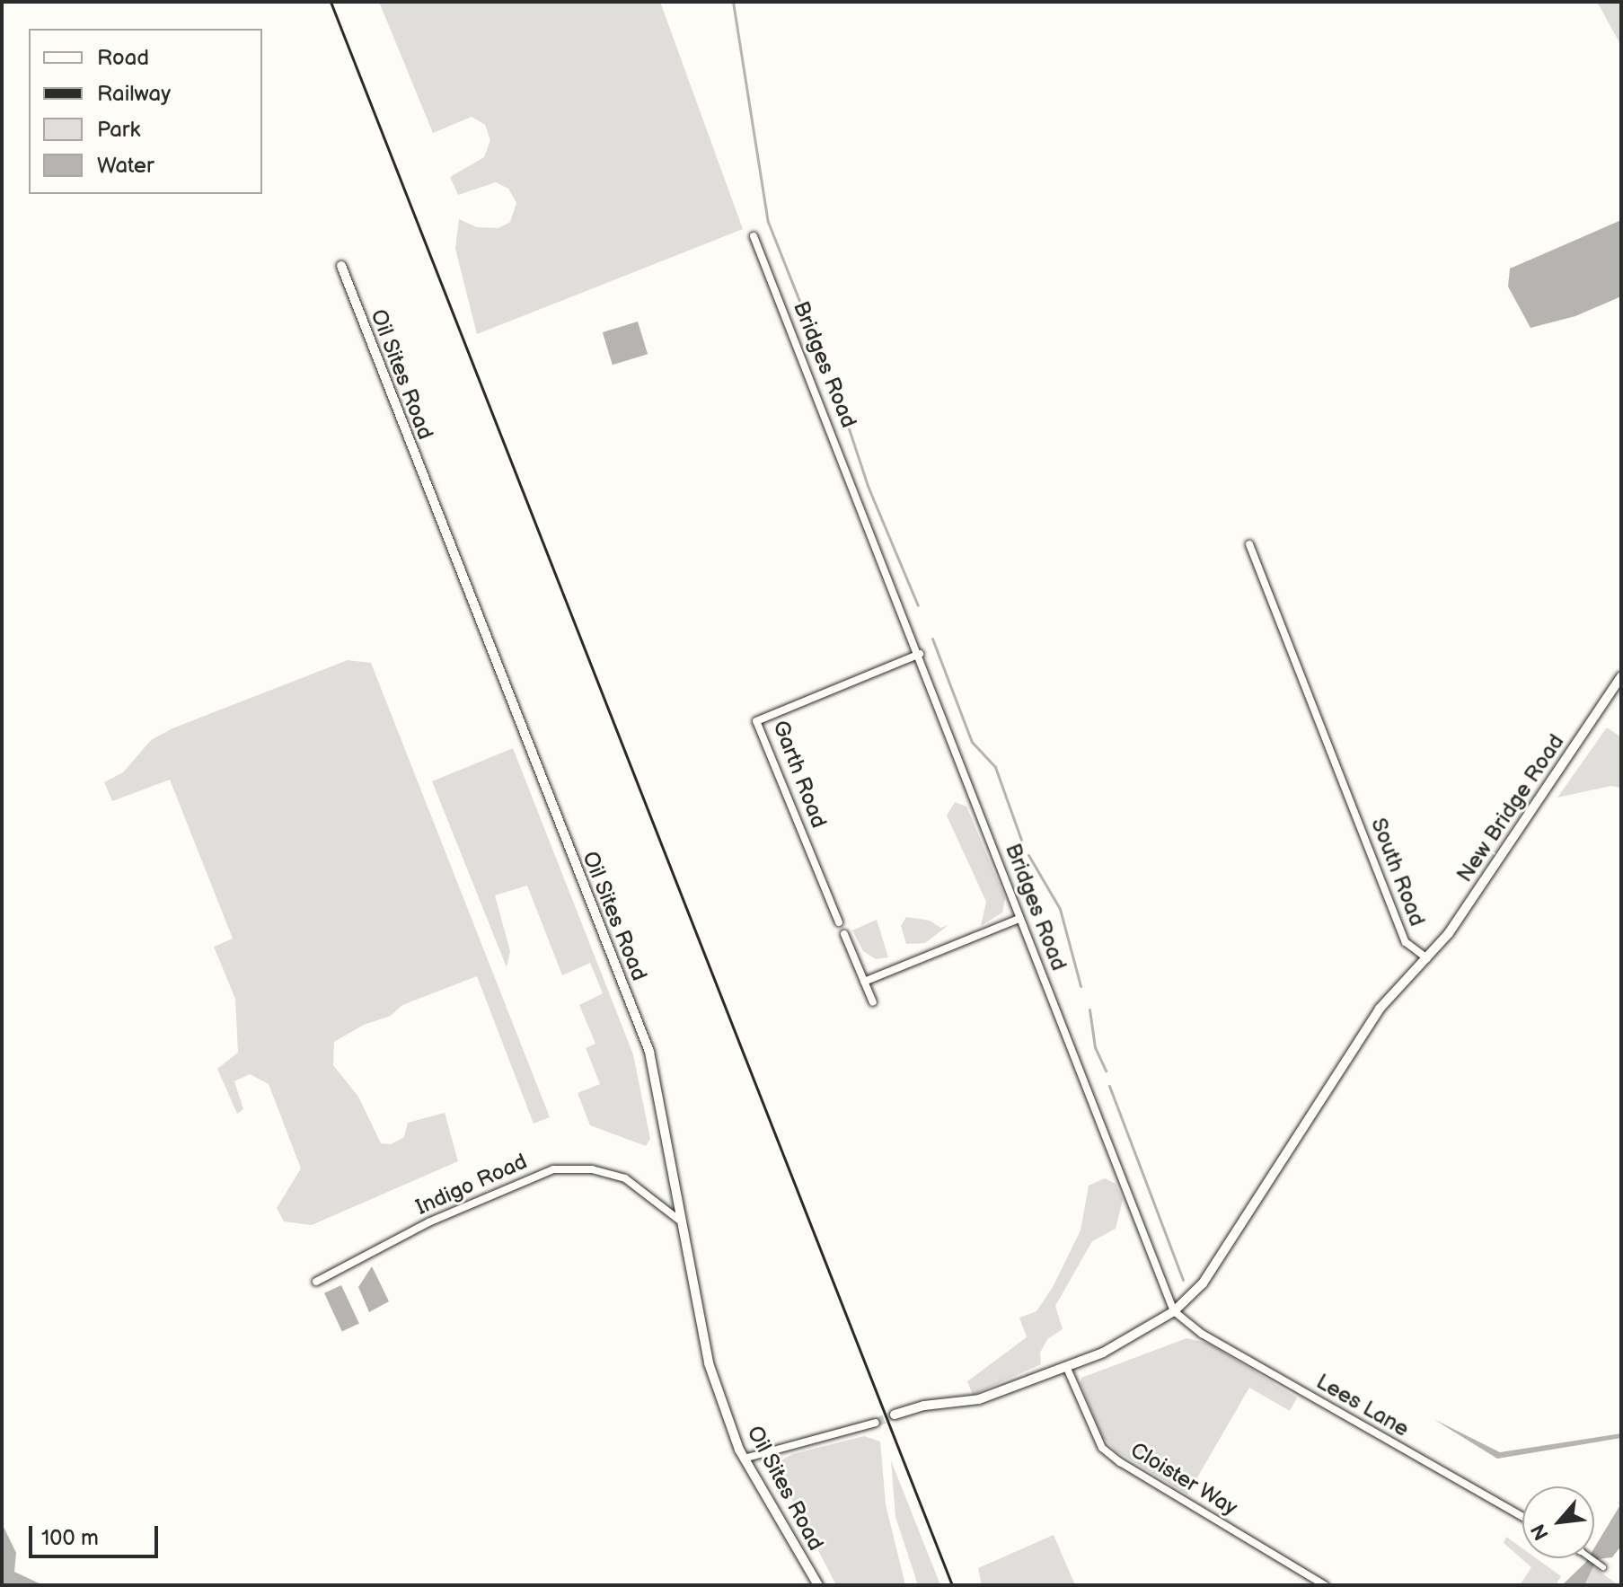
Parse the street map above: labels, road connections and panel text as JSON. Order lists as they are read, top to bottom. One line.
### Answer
{"streets":{"street":["Bridges Road","Oil Sites Road","Garth Road","New Bridge Road","South Road","Indigo Road","Lees Lane","Cloister Way"]},"crossings":[["Bridges Road","Garth Road"],["Bridges Road","Lees Lane"],["Oil Sites Road","Indigo Road"],["New Bridge Road","South Road"]],"legend":["Road","Railway","Park","Water"],"scale_bar":"100 m","north":"bottom left"}
